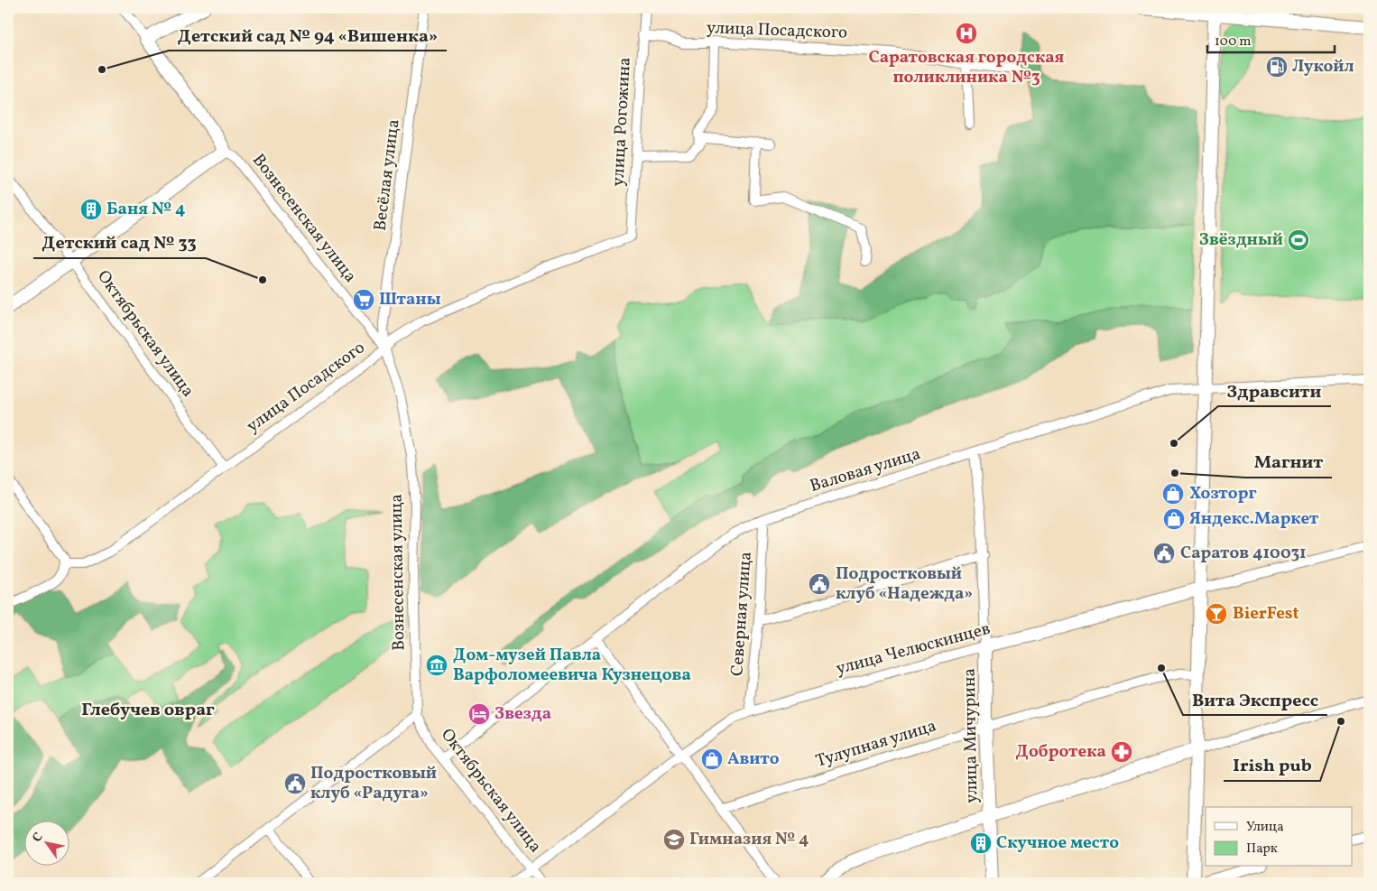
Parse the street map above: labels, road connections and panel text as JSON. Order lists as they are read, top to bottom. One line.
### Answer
{"streets":{"main road":["Вознесенская улица","улица Челюскинцев","улица Мичурина"],"street":["улица Посадского","улица Рогожина","Весёлая улица","Октябрьская улица","Валовая улица","Северная улица","Тулупная улица"]},"crossings":[["улица Посадского","улица Рогожина"],["улица Посадского","Весёлая улица"],["улица Посадского","Вознесенская улица"],["улица Посадского","Октябрьская улица"],["Весёлая улица","Вознесенская улица"],["Вознесенская улица","Октябрьская улица"],["Октябрьская улица","Валовая улица"],["Октябрьская улица","улица Челюскинцев"],["Валовая улица","Северная улица"],["Валовая улица","улица Мичурина"],["Северная улица","улица Челюскинцев"],["улица Челюскинцев","улица Мичурина"],["улица Мичурина","Тулупная улица"]],"districts":["Глебучев овраг"],"places":{"hospital":["Саратовская городская поликлиника №3"],"fuel station":["Лукойл"],"other":["Детский сад № 94 «Вишенка»","Детский сад № 33","Здравсити","Магнит","Вита Экспресс","Irish pub"],"building":["Баня № 4","Скучное место"],"sports":["Звёздный"],"supermarket":["Штаны"],"shop":["Хозторг","Яндекс.Маркет","Авито"],"public building":["Саратов 410031","Подростковый клуб «Надежда»","Подростковый клуб «Радуга»"],"bar":["BierFest"],"museum":["Дом-музей Павла Варфоломеевича Кузнецова"],"hotel":["Звезда"],"pharmacy":["Добротека"],"school or university":["Гимназия № 4"]},"legend":["Улица","Парк"],"scale_bar":"100 m","north":"top left"}
